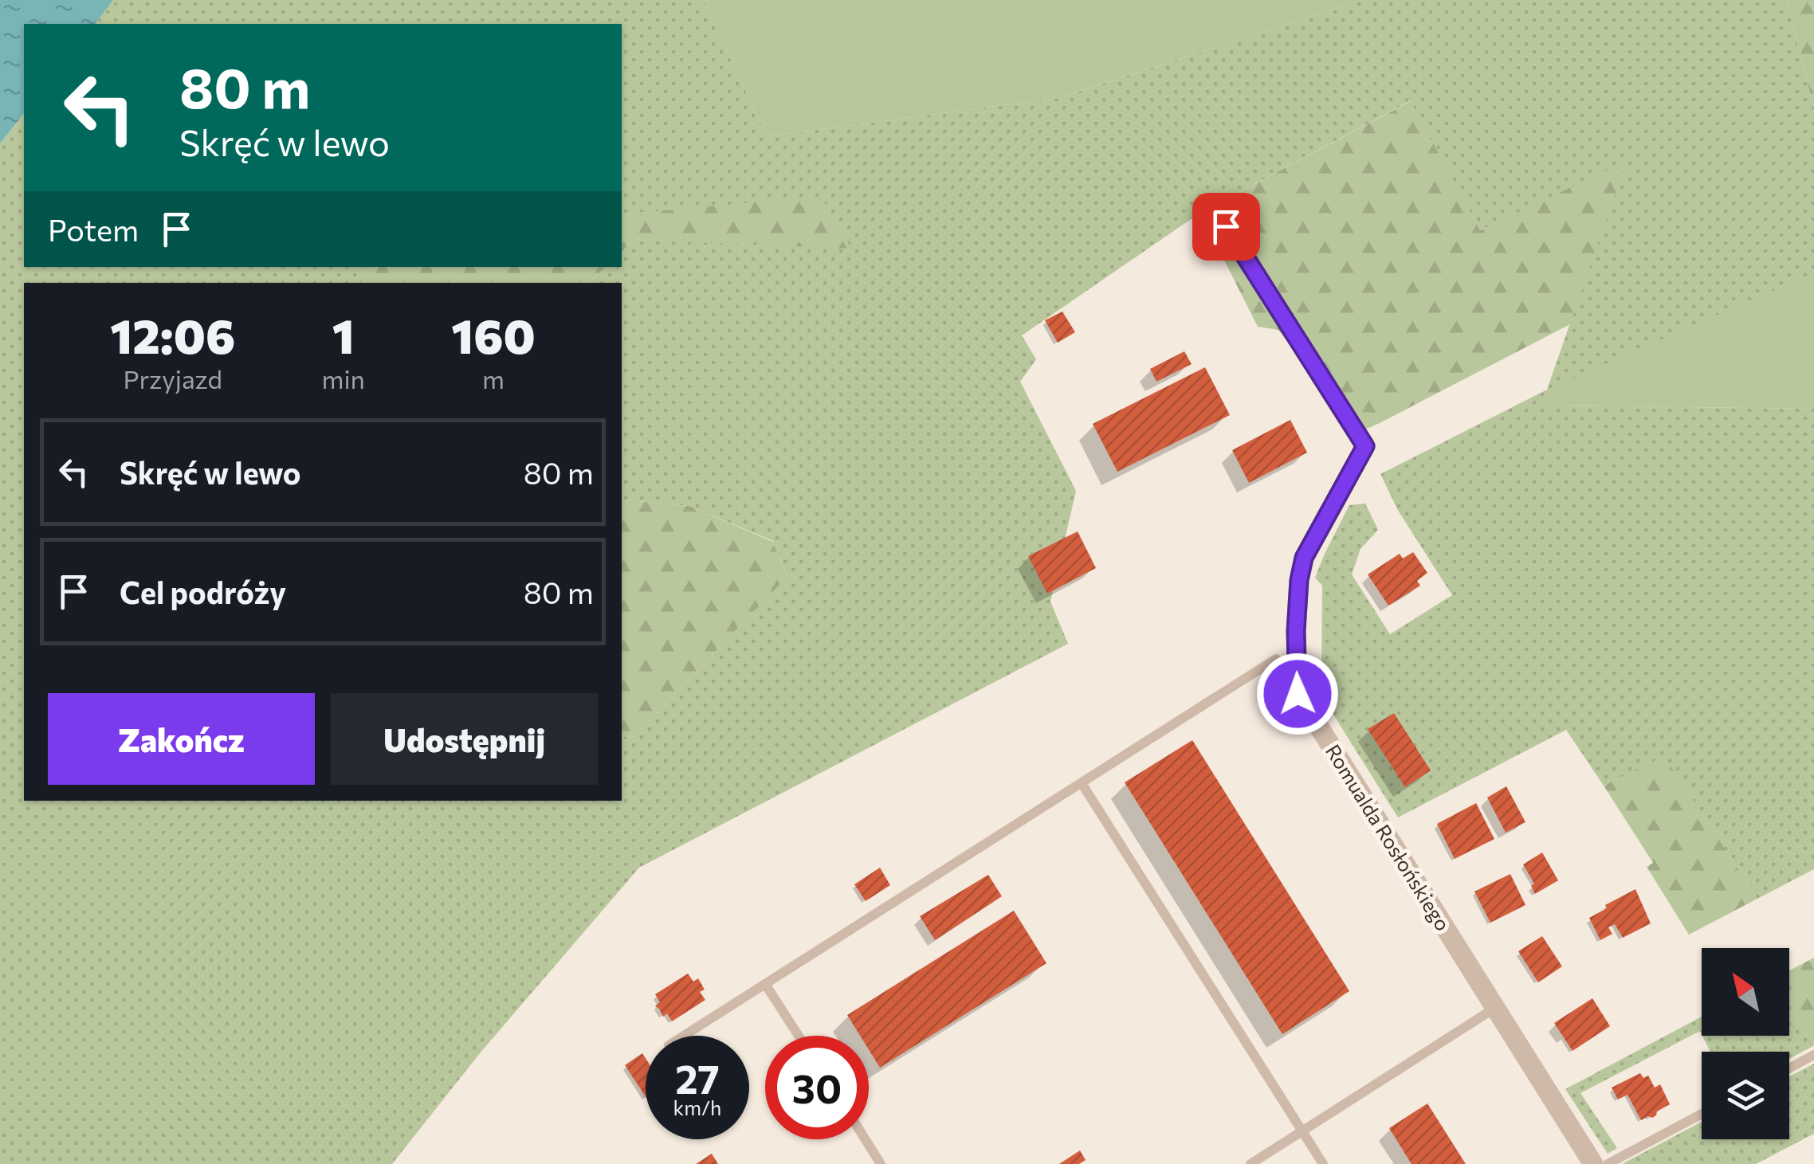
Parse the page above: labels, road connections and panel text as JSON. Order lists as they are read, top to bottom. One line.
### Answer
{"streets":{"street":["Romualda Rosłońskiego"]},"north":"top left","page":{"turn":["80 m","Skręć w lewo"],"then":"Potem","eta":["12:06","Przyjazd","1","min","160","m"],"list":[{"name":"Skręć w lewo","value":"80 m"},{"name":"Cel podróży","value":"80 m"}],"buttons":["Zakończ","Udostępnij"],"speed":"27 km/h","limit":"30"}}
